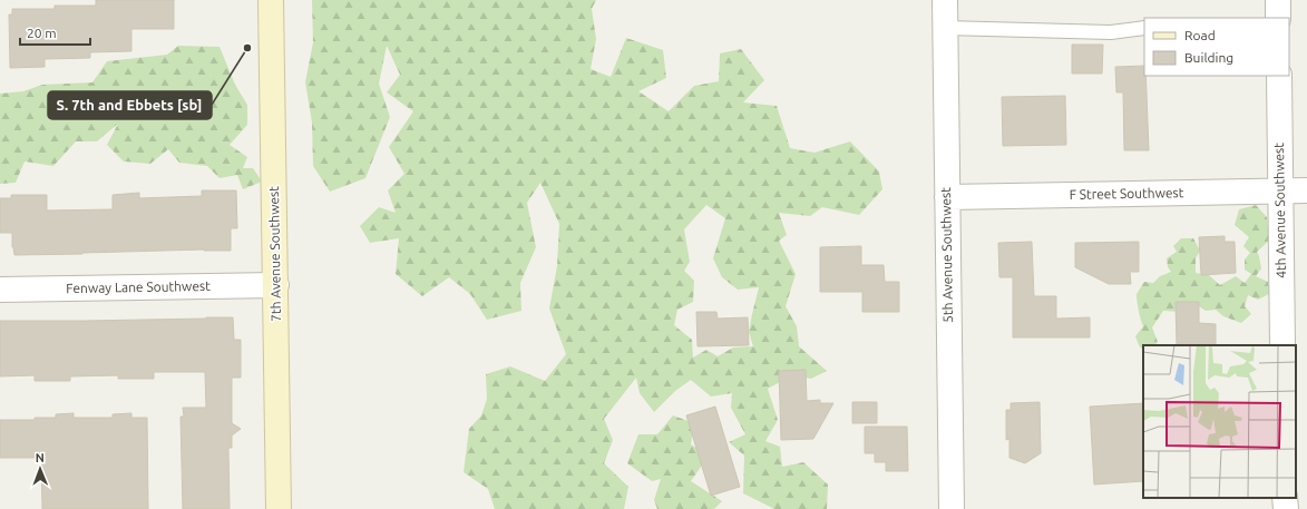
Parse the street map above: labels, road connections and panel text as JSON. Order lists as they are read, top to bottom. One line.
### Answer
{"streets":{"street":["F Street Southwest","4th Avenue Southwest","7th Avenue Southwest","5th Avenue Southwest","Fenway Lane Southwest"]},"crossings":[["F Street Southwest","4th Avenue Southwest"],["F Street Southwest","5th Avenue Southwest"],["7th Avenue Southwest","Fenway Lane Southwest"]],"places":["S. 7th and Ebbets [sb]"],"legend":["Road","Building"],"scale_bar":"20 m","north":"top"}
